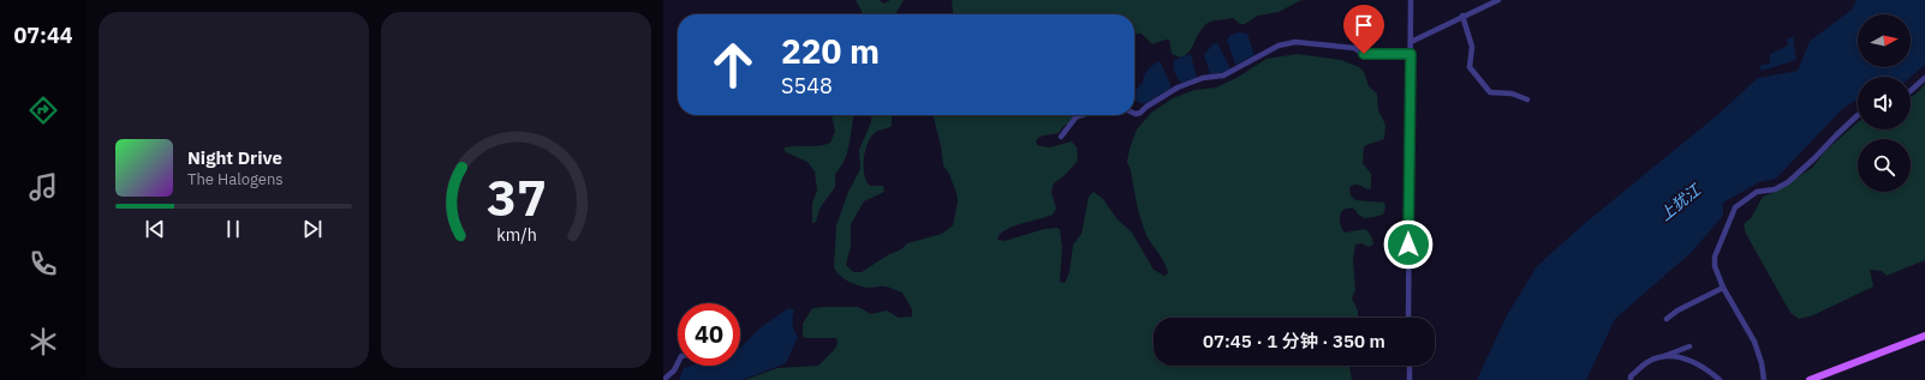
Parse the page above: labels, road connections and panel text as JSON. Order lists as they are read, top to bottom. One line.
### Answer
{"water":["上犹江"],"north":"right","page":{"tabs":"07:44","turn":["220 m","S548"],"song":["Night Drive","The Halogens"],"limit":"40","trip":"07:45 · 1 分钟 · 350 m","gauge":["37","km/h"]}}
